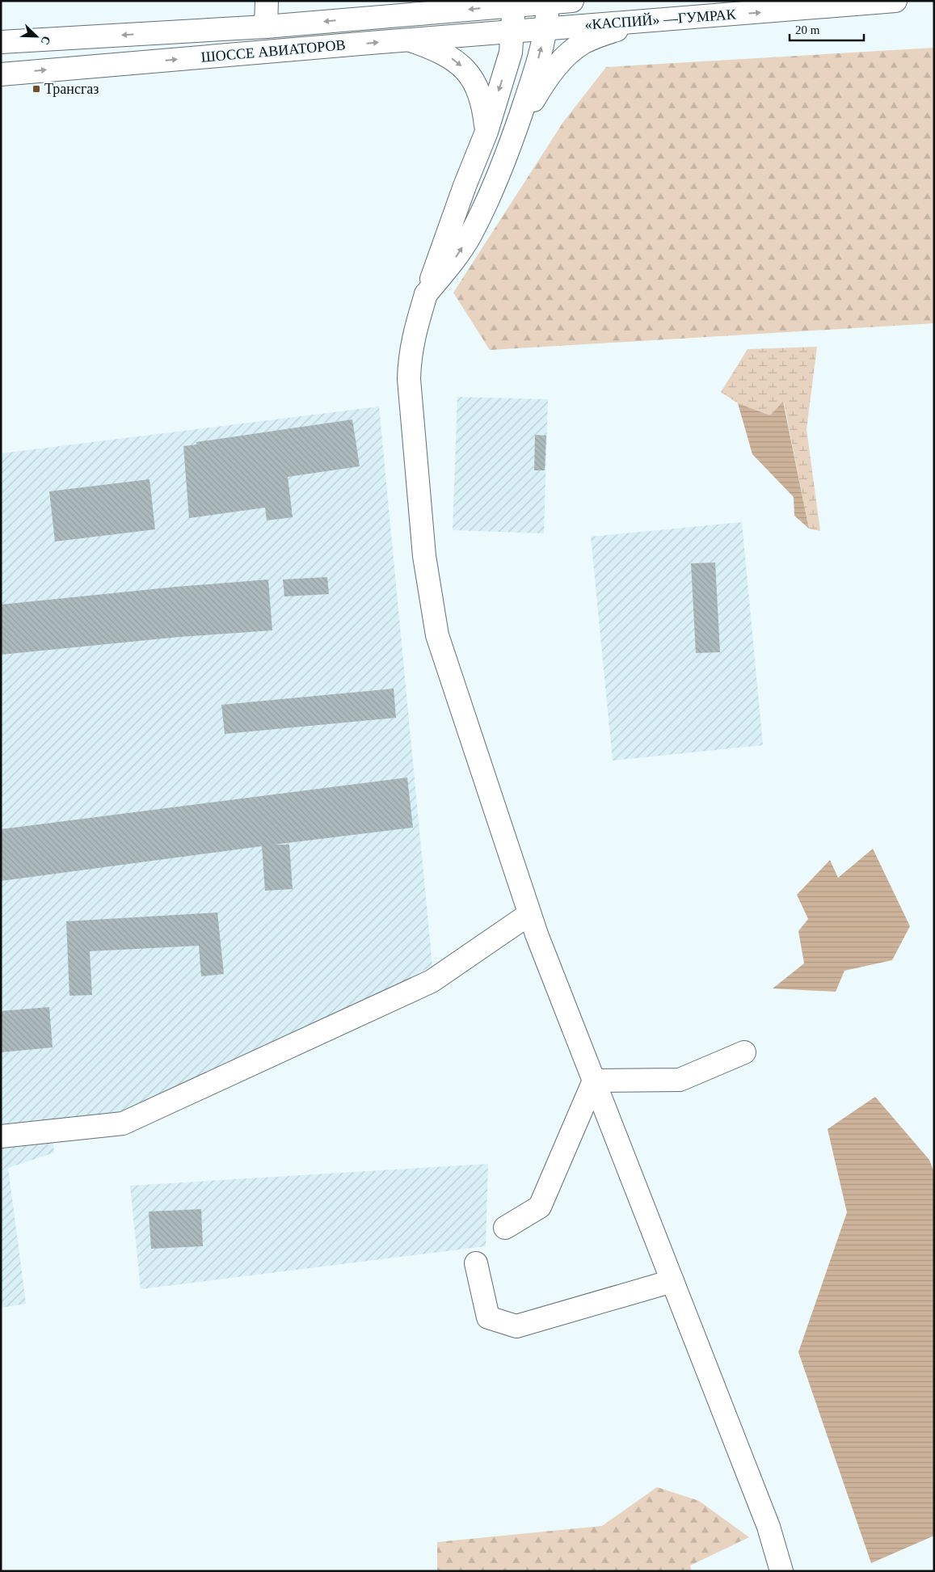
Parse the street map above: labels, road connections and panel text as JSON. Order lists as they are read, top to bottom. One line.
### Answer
{"streets":{"main road":["«КАСПИЙ» —ГУМРАК","ШОССЕ АВИАТОРОВ"]},"crossings":[["«КАСПИЙ» —ГУМРАК","ШОССЕ АВИАТОРОВ"]],"one_way":["«КАСПИЙ» —ГУМРАК"],"places":{"transit":["Трансгаз"]},"scale_bar":"20 m","north":"bottom right"}
